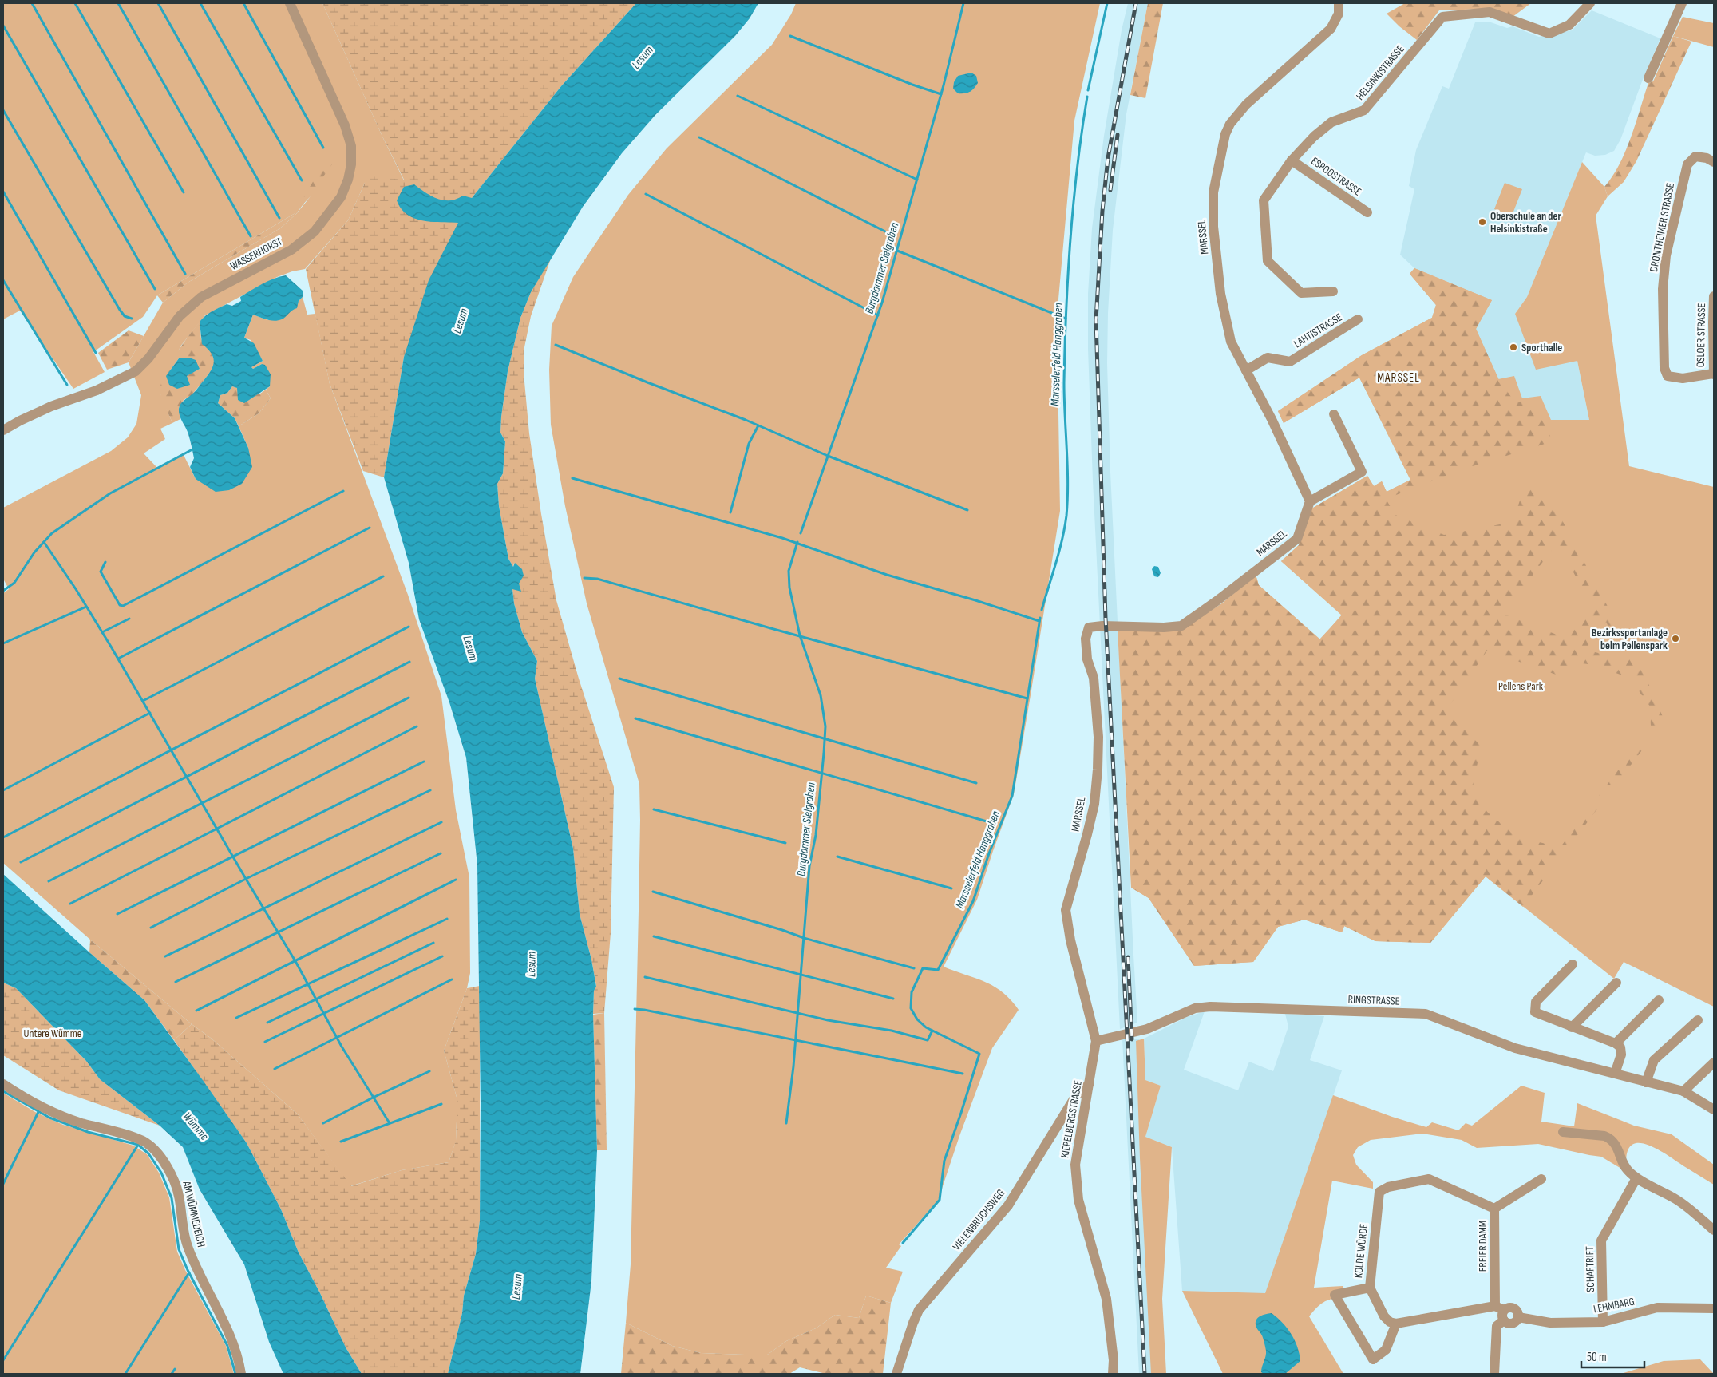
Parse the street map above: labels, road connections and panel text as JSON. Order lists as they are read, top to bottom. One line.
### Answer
{"streets":{"street":["HELSINKISTRASSE","ESPOOSTRASSE","DRONTHEIMER STRASSE","MARSSEL","WASSERHORST","LAHTISTRASSE","OSLOER STRASSE","RINGSTRASSE","KIEPELBERGSTRASSE","AM WÜMMEDEICH","VIELENBRUCHSWEG","FREIER DAMM","KOLDE WÜRDE","SCHAFTRIFT","LEHMBARG"]},"crossings":[["HELSINKISTRASSE","ESPOOSTRASSE"],["DRONTHEIMER STRASSE","OSLOER STRASSE"],["MARSSEL","LAHTISTRASSE"],["MARSSEL","KIEPELBERGSTRASSE"],["RINGSTRASSE","KIEPELBERGSTRASSE"],["KIEPELBERGSTRASSE","VIELENBRUCHSWEG"],["FREIER DAMM","KOLDE WÜRDE"],["SCHAFTRIFT","LEHMBARG"]],"districts":["MARSSEL"],"water":["Lesum","Burgdammer Sielgraben","Marsselerfeld Hanggraben","Wümme"],"parks":["Pellens Park","Untere Wümme"],"places":["Oberschule an der Helsinkistraße","Sporthalle","Bezirkssportanlage beim Pellenspark"],"scale_bar":"50 m"}
